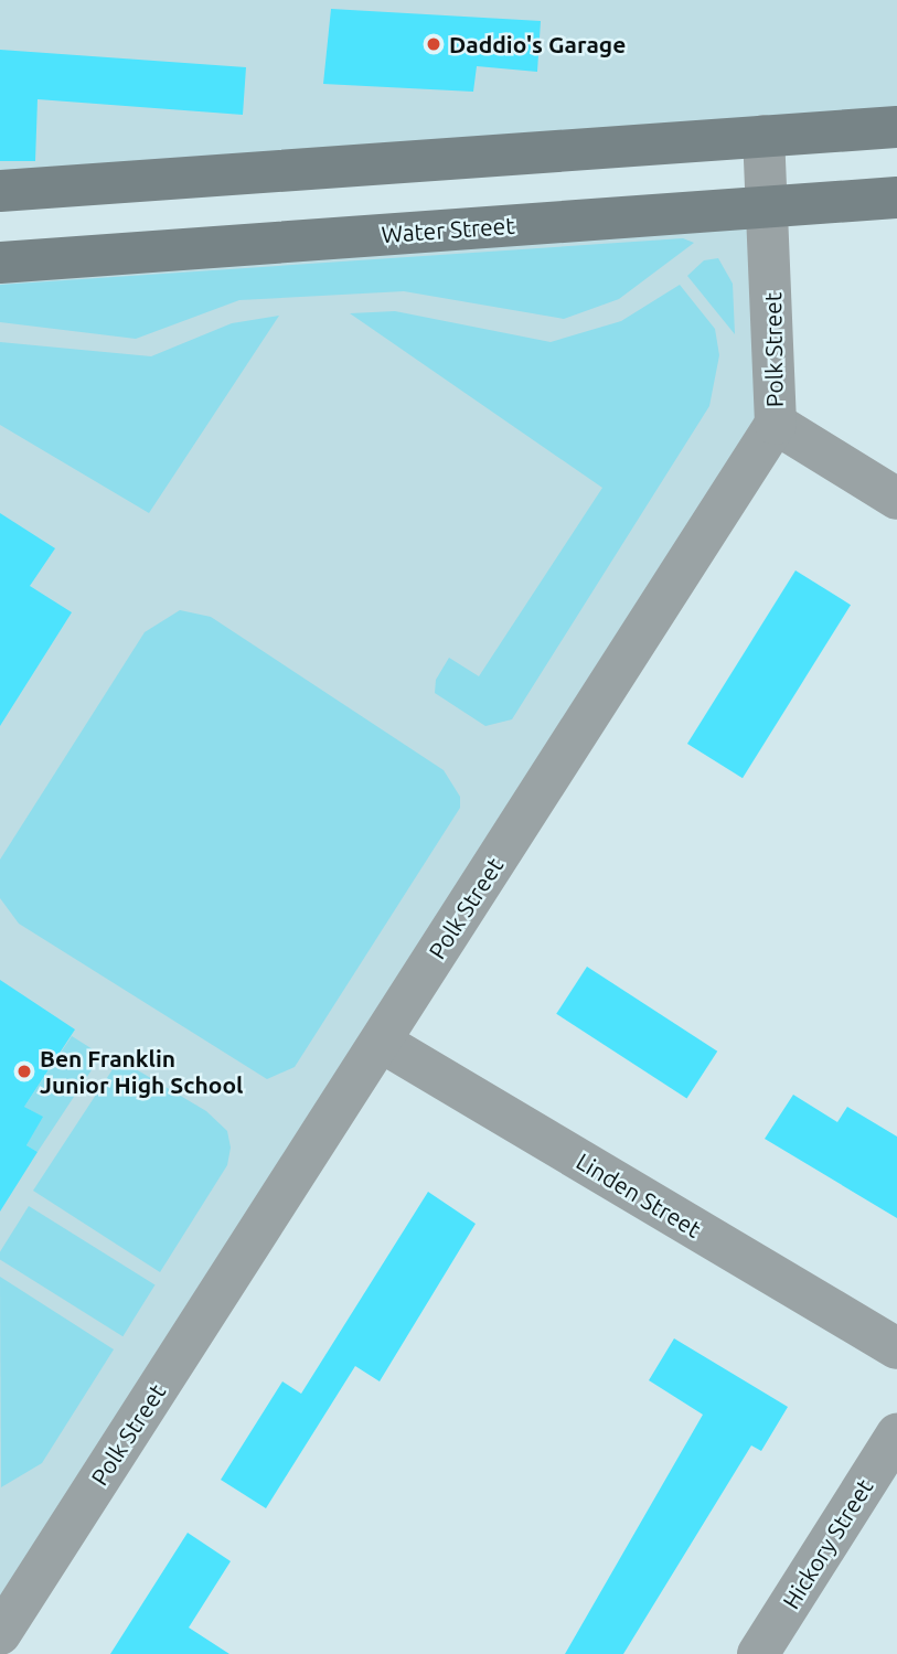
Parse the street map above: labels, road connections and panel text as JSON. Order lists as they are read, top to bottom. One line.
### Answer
{"streets":{"main road":["Water Street"],"street":["Polk Street","Linden Street","Hickory Street"]},"crossings":[["Water Street","Polk Street"],["Polk Street","Linden Street"]],"places":["Daddio's Garage","Ben Franklin Junior High School"]}
